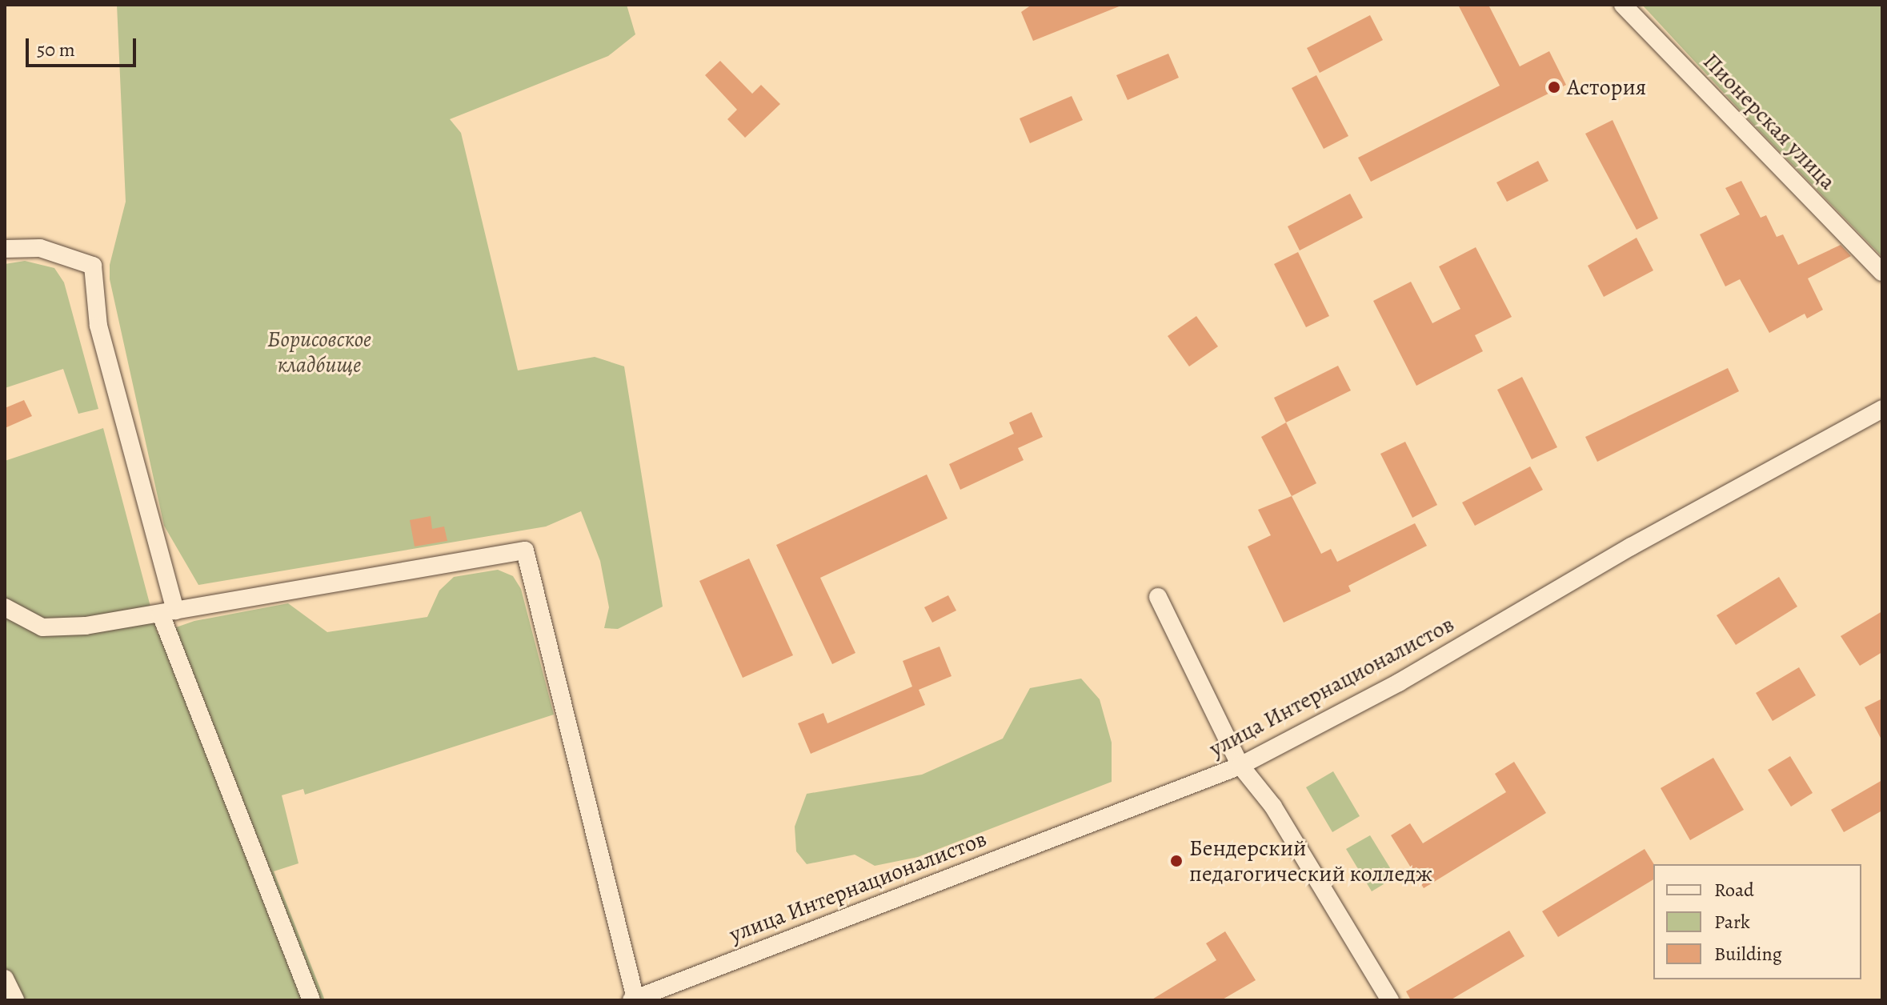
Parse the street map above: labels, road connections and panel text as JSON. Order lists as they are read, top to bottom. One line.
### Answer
{"streets":{"street":["Пионерская улица","улица Интернационалистов"]},"parks":["Борисовское кладбище"],"places":["Астория","Бендерский педагогический колледж"],"legend":["Road","Park","Building"],"scale_bar":"50 m"}
